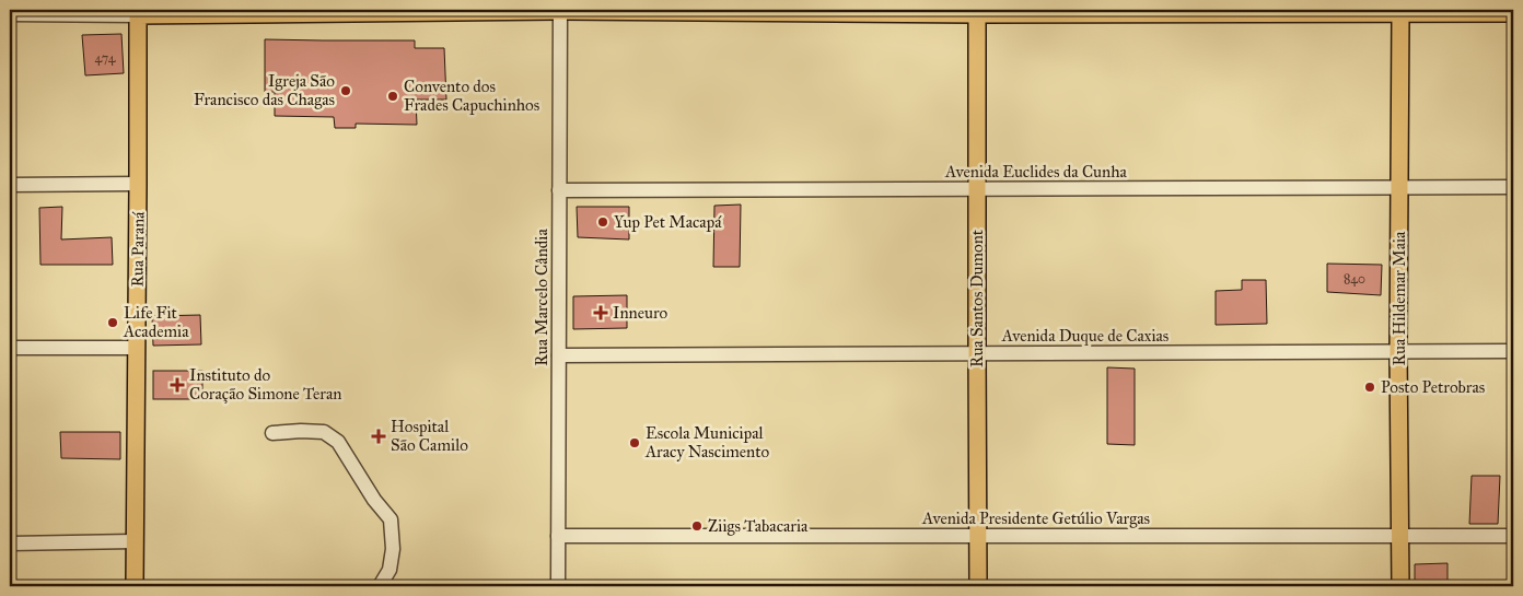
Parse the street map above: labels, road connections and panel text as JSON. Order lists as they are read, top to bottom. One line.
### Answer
{"streets":{"main road":["Rua Paraná","Rua Santos Dumont","Rua Hildemar Maia"],"street":["Avenida Euclides da Cunha","Rua Marcelo Cândia","Avenida Duque de Caxias","Avenida Presidente Getúlio Vargas"]},"crossings":[["Avenida Euclides da Cunha","Rua Marcelo Cândia"],["Avenida Euclides da Cunha","Rua Santos Dumont"],["Avenida Euclides da Cunha","Rua Hildemar Maia"],["Rua Marcelo Cândia","Avenida Duque de Caxias"],["Rua Marcelo Cândia","Avenida Presidente Getúlio Vargas"],["Rua Santos Dumont","Avenida Duque de Caxias"],["Rua Santos Dumont","Avenida Presidente Getúlio Vargas"],["Rua Hildemar Maia","Avenida Duque de Caxias"],["Rua Hildemar Maia","Avenida Presidente Getúlio Vargas"]],"places":{"other":["Igreja São Francisco das Chagas","Convento dos Frades Capuchinhos","Yup Pet Macapá","Life Fit Academia","Posto Petrobras","Escola Municipal Aracy Nascimento","Ziigs Tabacaria"],"health":["Inneuro","Instituto do Coração Simone Teran","Hospital São Camilo"]},"house_numbers":["474","840"]}
